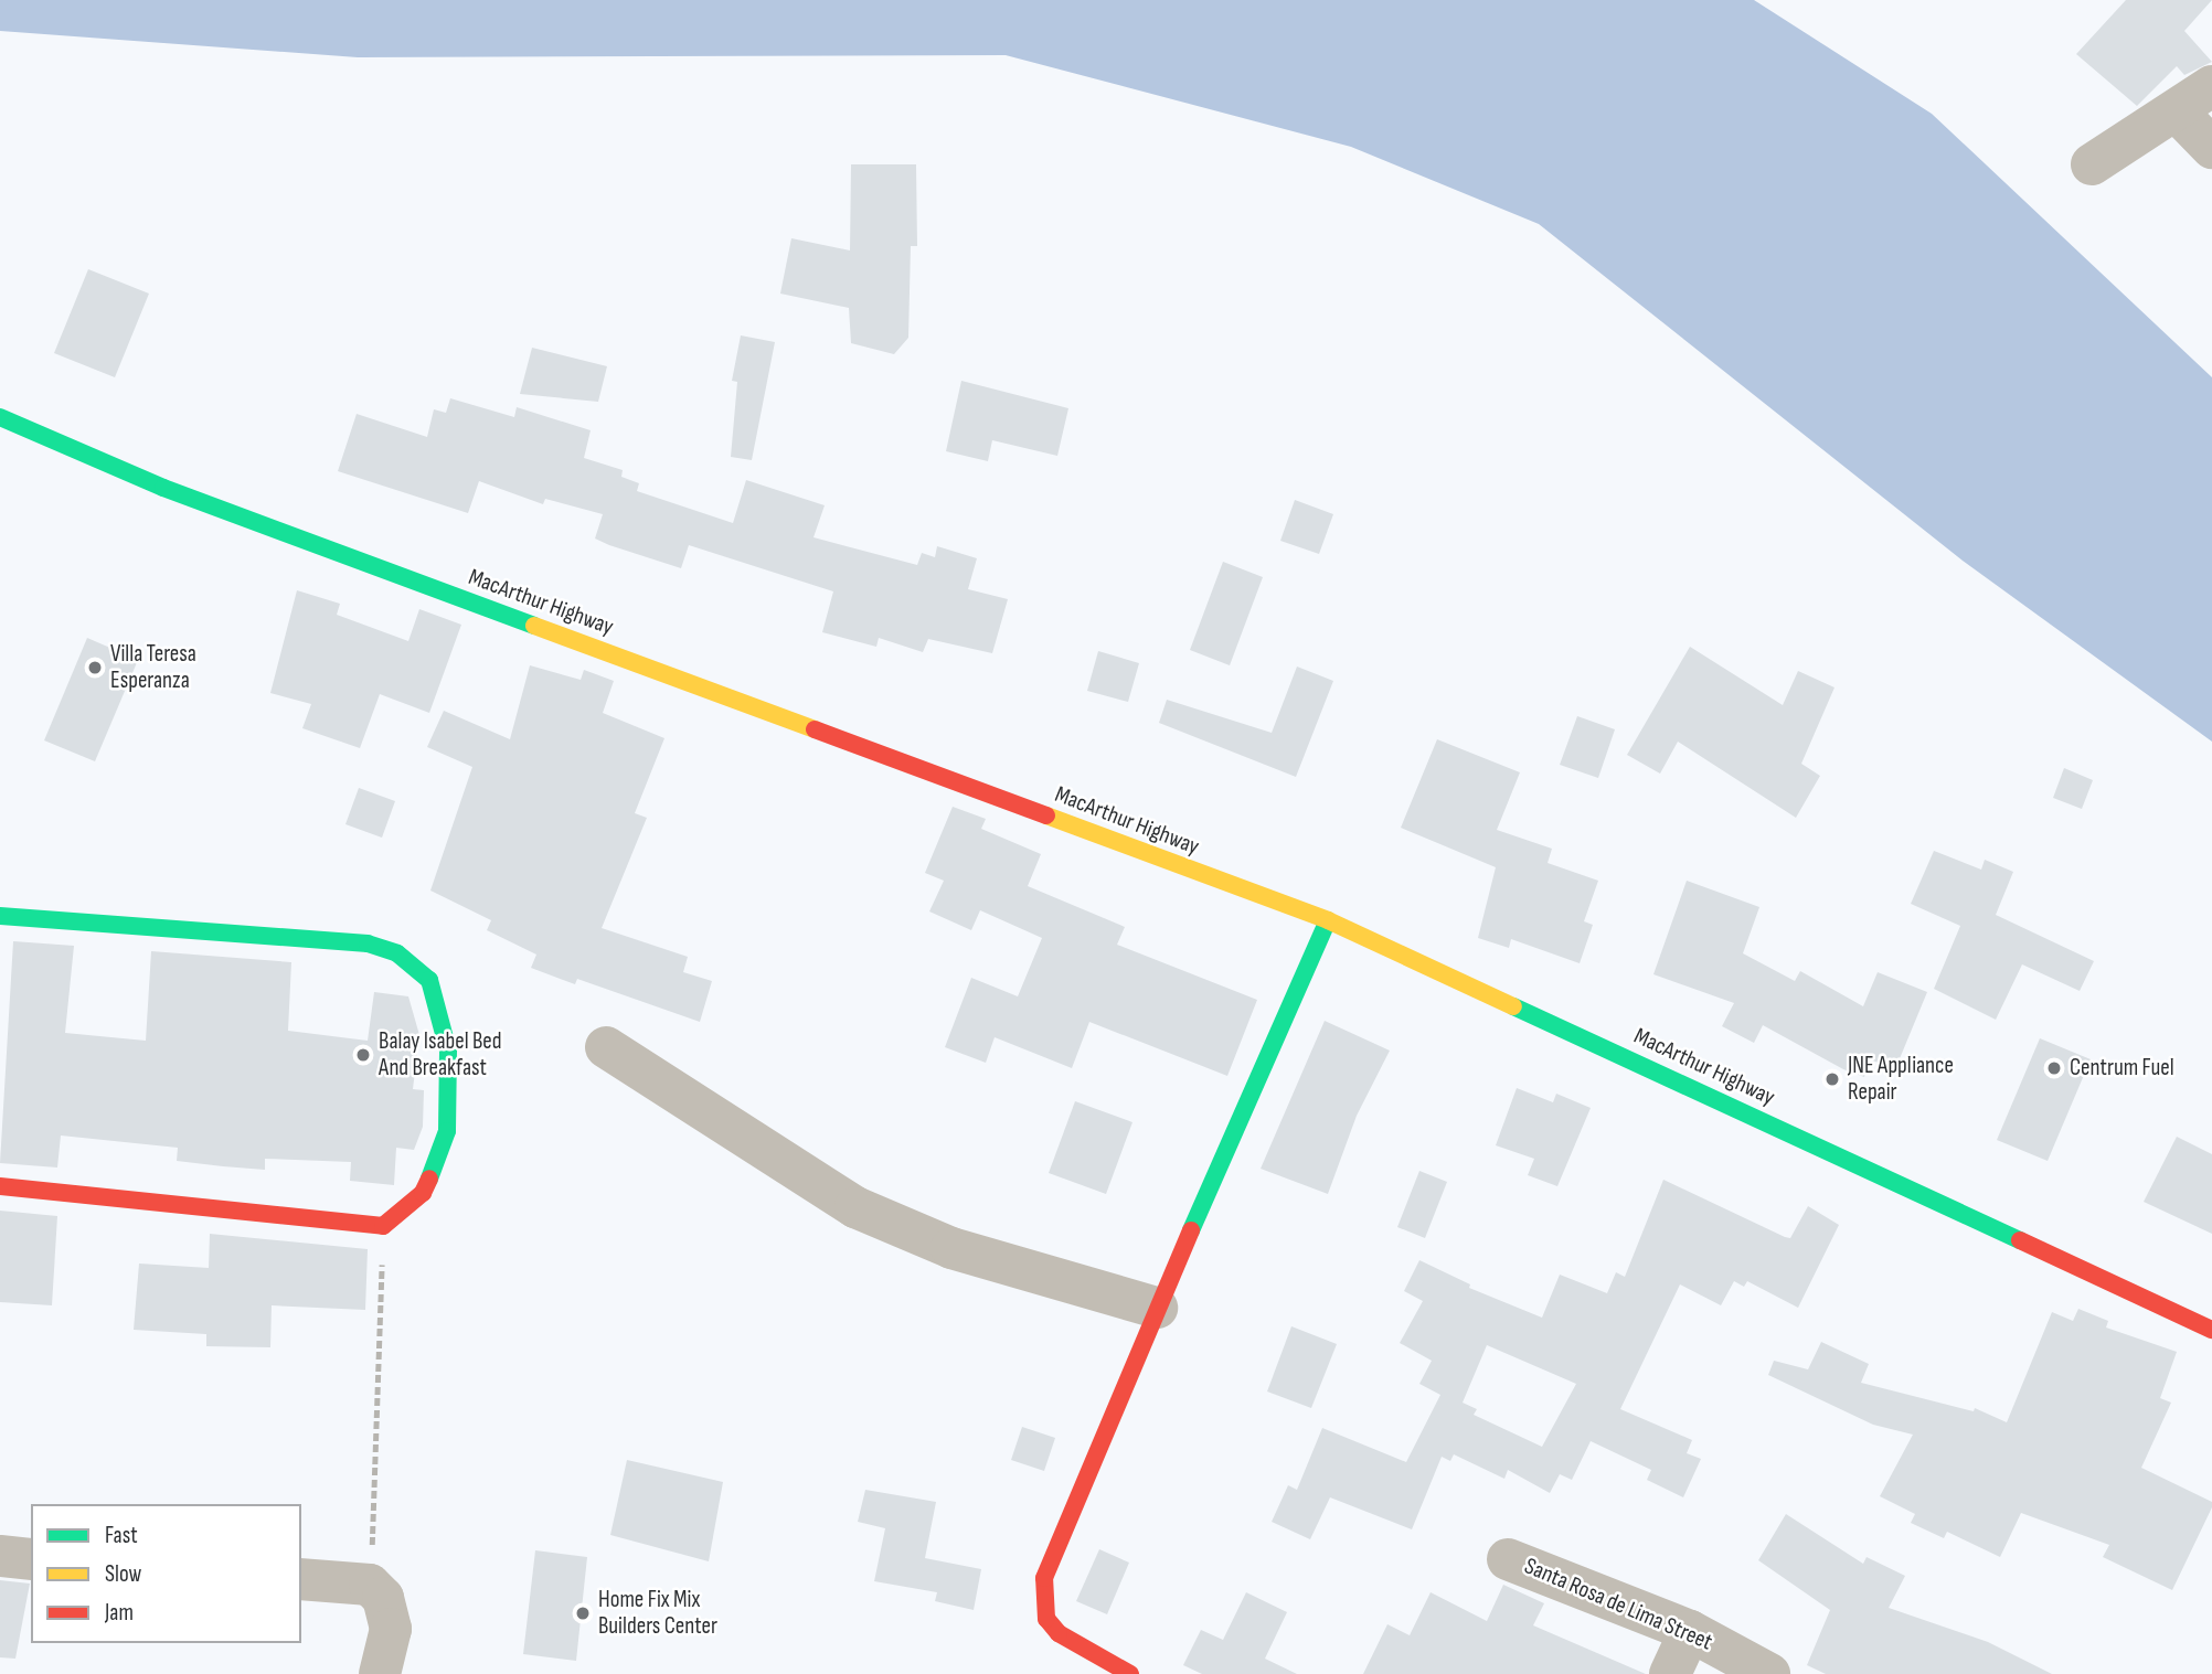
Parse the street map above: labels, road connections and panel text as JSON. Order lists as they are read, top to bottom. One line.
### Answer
{"streets":{"main road":["MacArthur Highway"],"street":["Santa Rosa de Lima Street"]},"places":["Villa Teresa Esperanza","Balay Isabel Bed And Breakfast","Centrum Fuel","JNE Appliance Repair","Home Fix Mix Builders Center"],"legend":["Fast","Slow","Jam"]}
